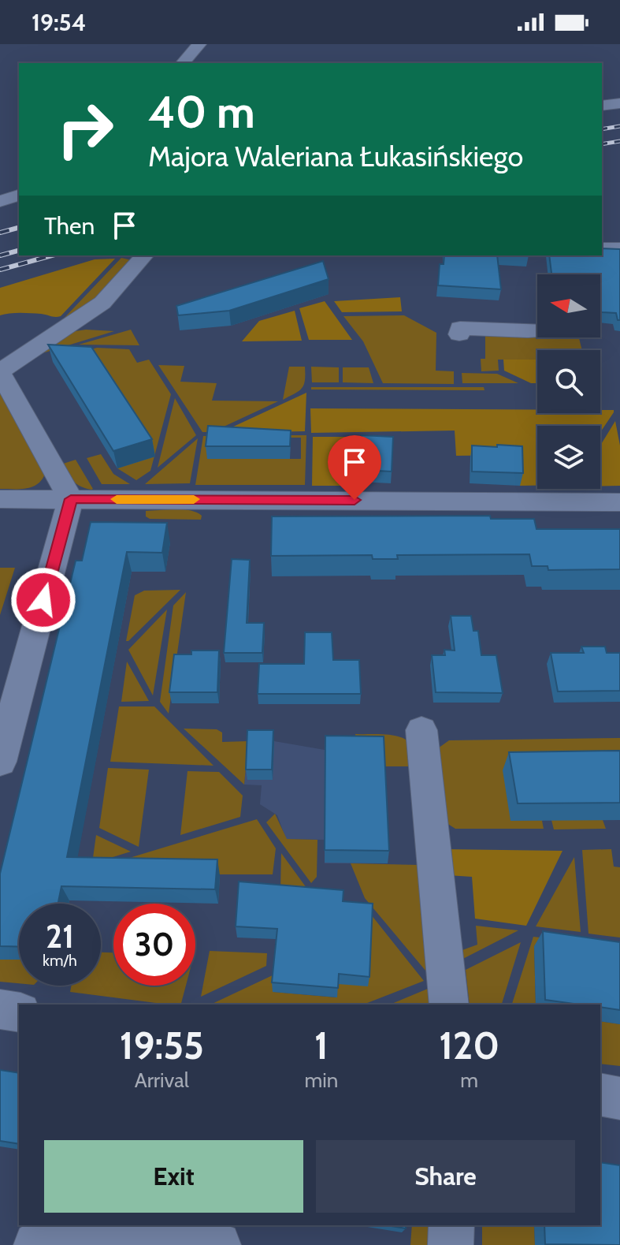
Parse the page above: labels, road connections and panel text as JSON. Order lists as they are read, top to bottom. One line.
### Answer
{"north":"left","page":{"status":"19:54","turn":["40 m","Majora Waleriana Łukasińskiego"],"then":"Then","speed":"21 km/h","limit":"30","eta":["19:55","Arrival","1","min","120","m"],"buttons":["Exit","Share"]}}
